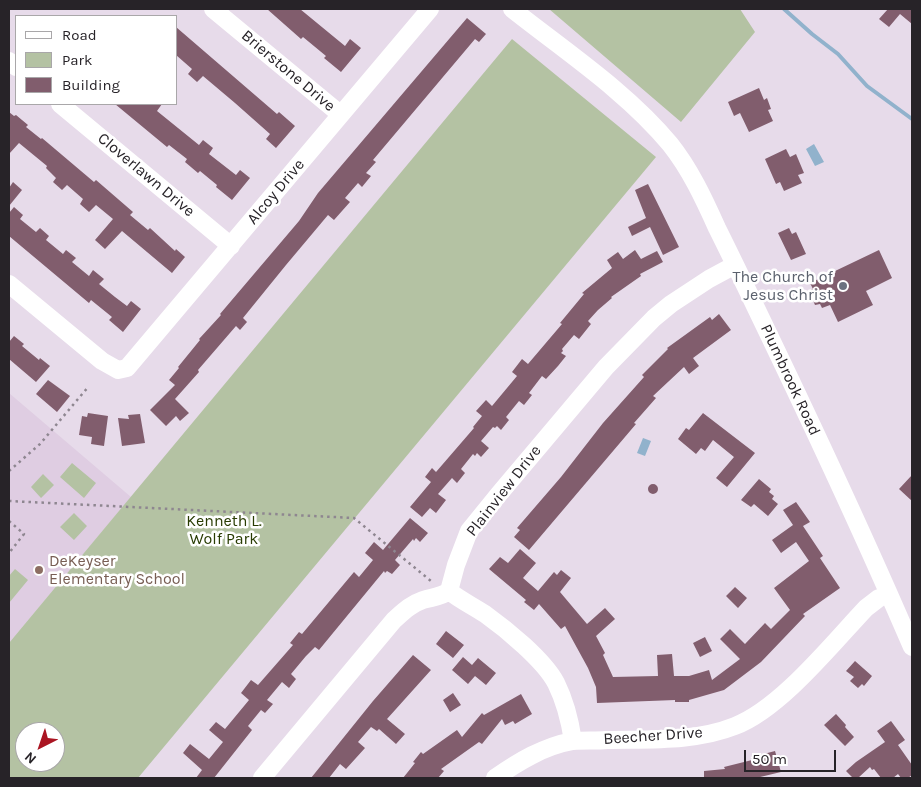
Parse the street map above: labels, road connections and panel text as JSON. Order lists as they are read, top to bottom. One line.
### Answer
{"streets":{"street":["Brierstone Drive","Cloverlawn Drive","Alcoy Drive","Plumbrook Road","Plainview Drive","Beecher Drive"]},"crossings":[["Brierstone Drive","Alcoy Drive"],["Cloverlawn Drive","Alcoy Drive"],["Plumbrook Road","Plainview Drive"],["Plumbrook Road","Beecher Drive"]],"parks":["Kenneth L. Wolf Park"],"places":["The Church of Jesus Christ","DeKeyser Elementary School"],"legend":["Road","Park","Building"],"scale_bar":"50 m","north":"bottom left"}
